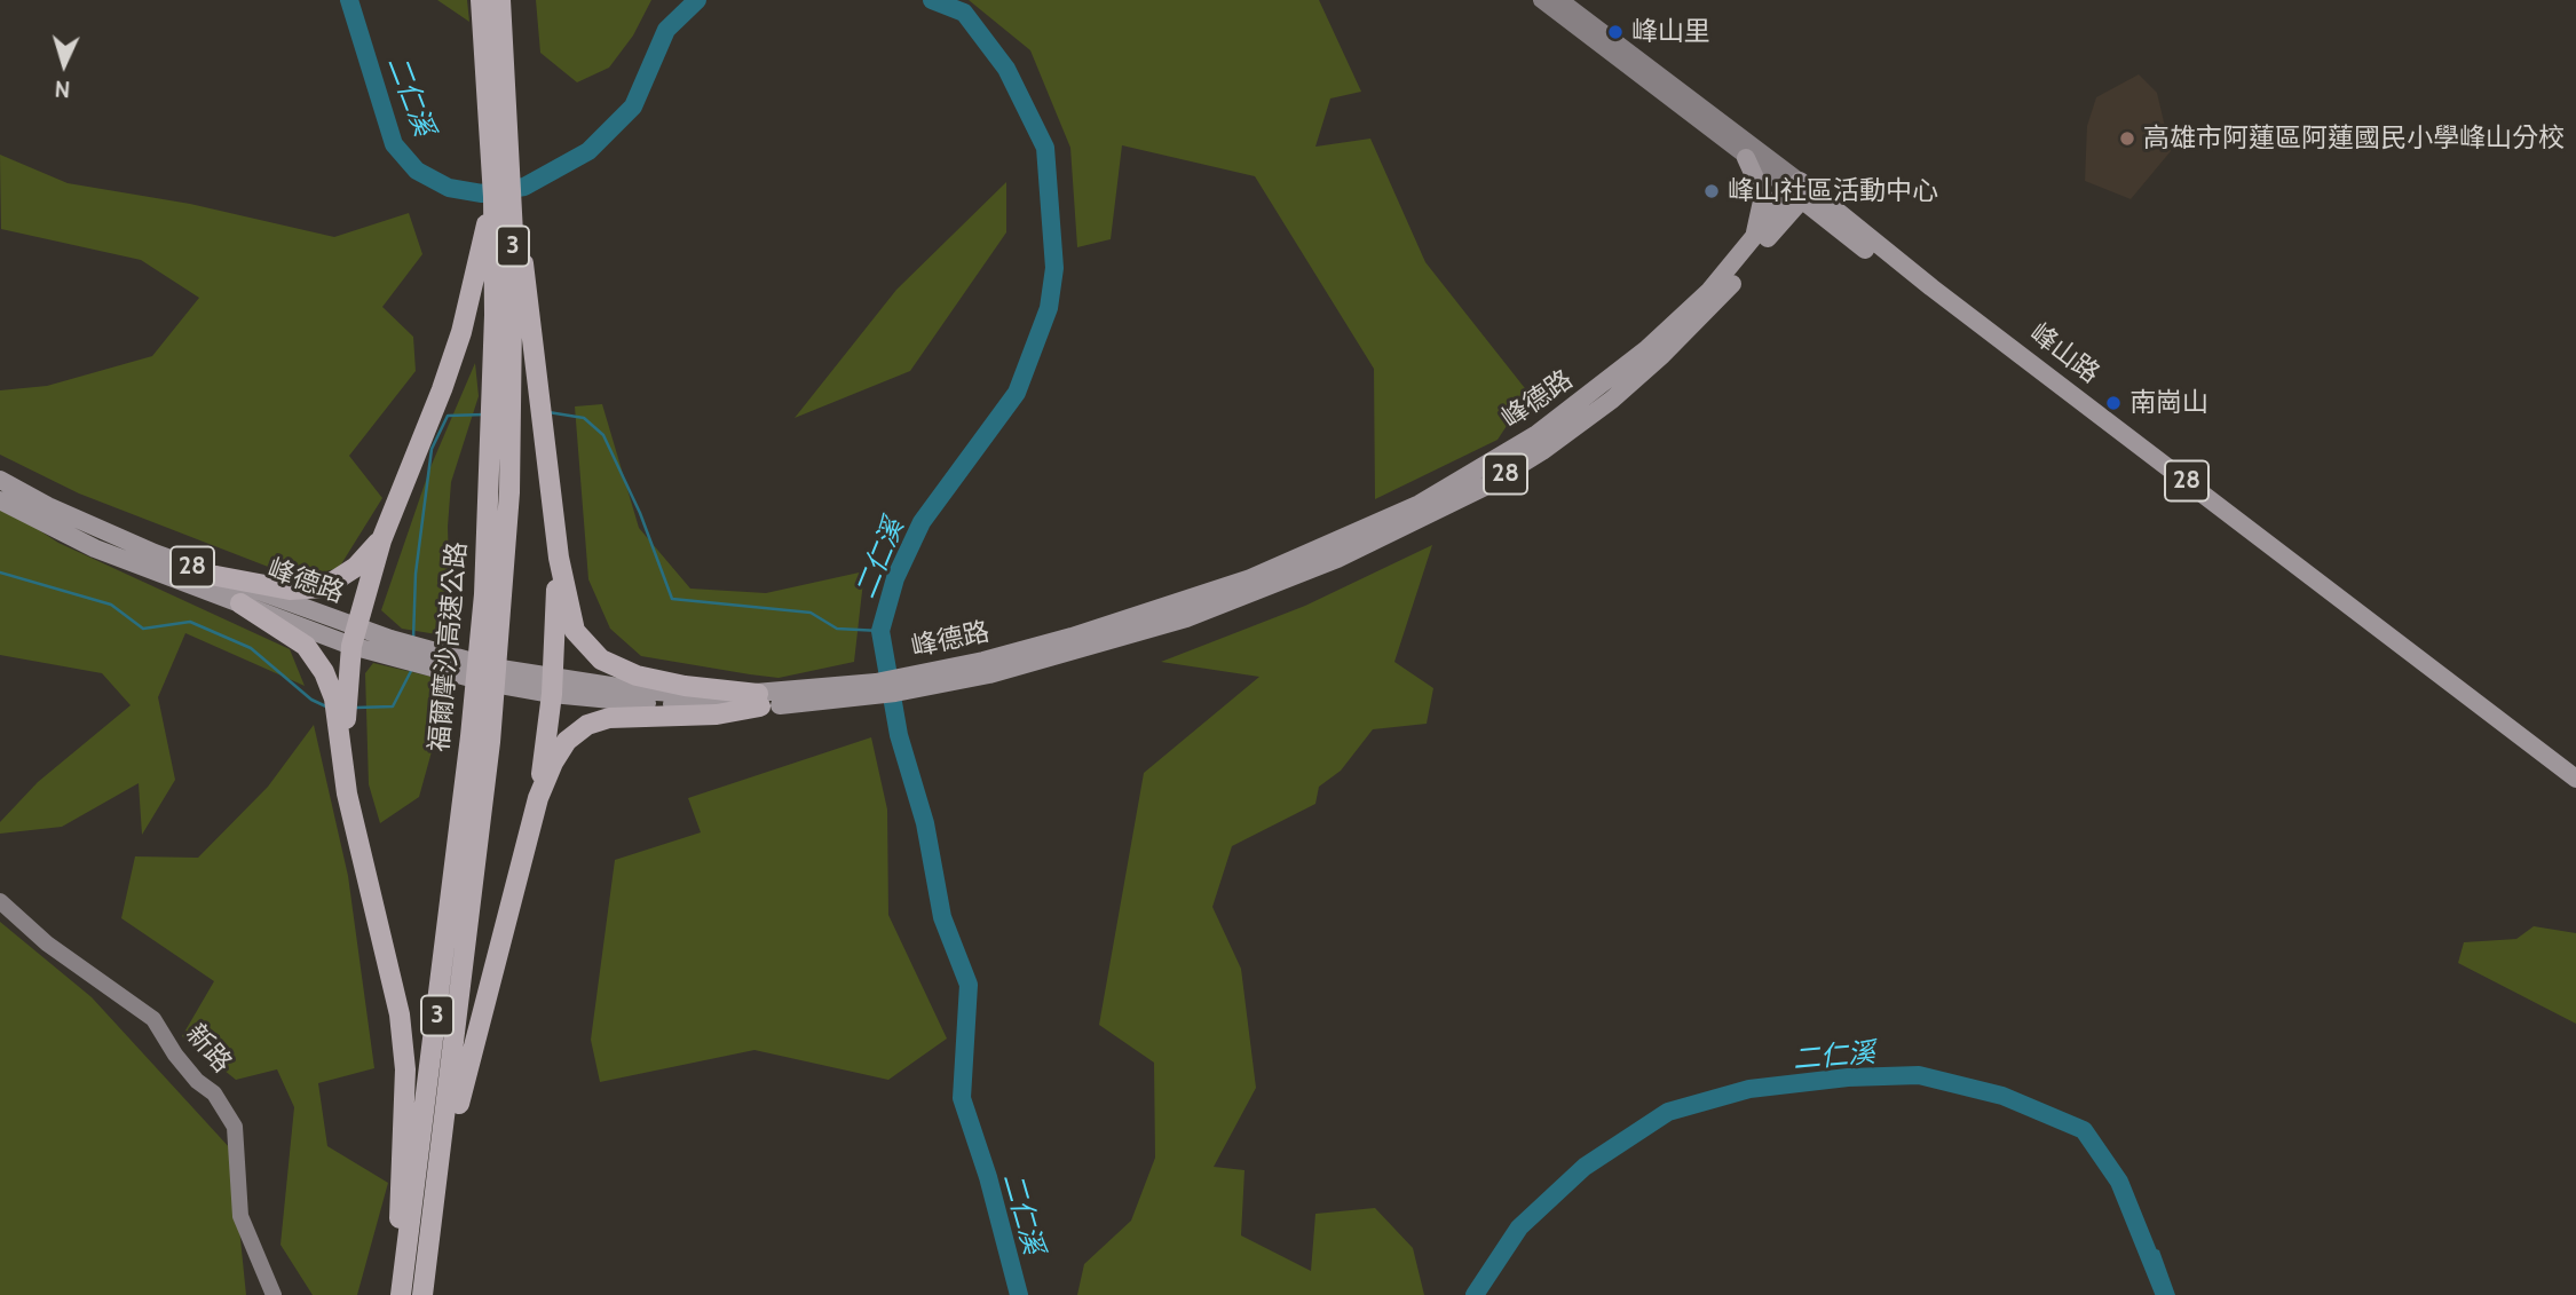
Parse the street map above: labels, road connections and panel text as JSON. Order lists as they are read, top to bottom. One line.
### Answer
{"streets":{"highway":["3","福爾摩沙高速公路"],"main road":["峰山路","峰德路","28"],"street":["新路"]},"crossings":[["峰山路","峰德路"]],"water":["二仁溪"],"places":["峰山里","高雄市阿蓮區阿蓮國民小學峰山分校","峰山社區活動中心","南崗山"],"north":"bottom"}
